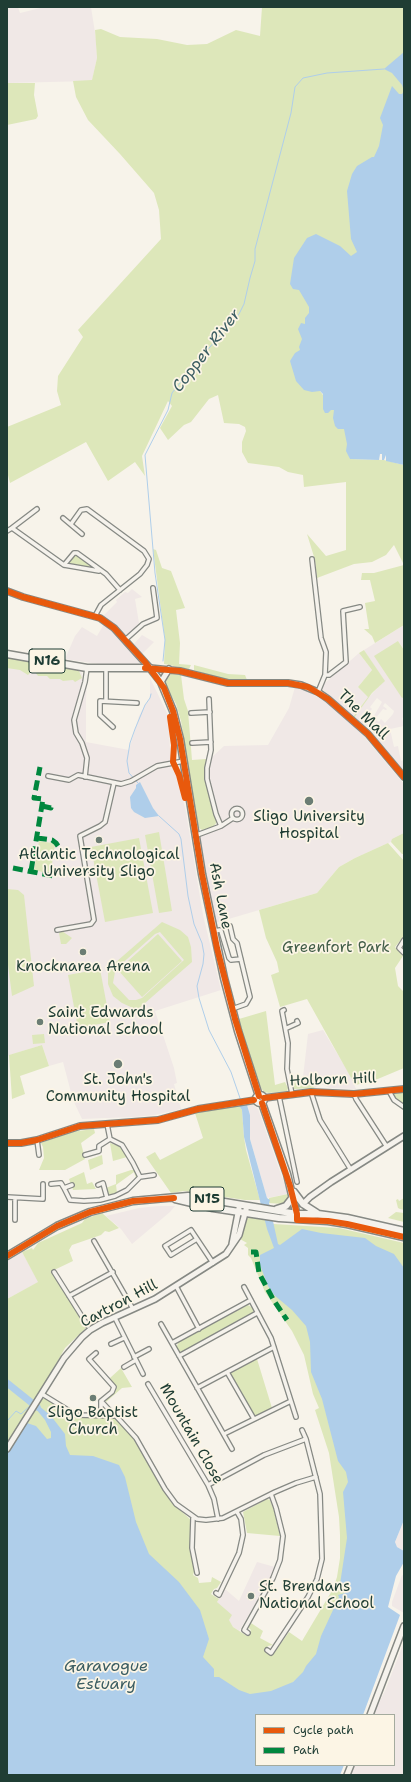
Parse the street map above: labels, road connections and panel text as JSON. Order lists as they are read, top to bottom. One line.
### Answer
{"streets":{"highway":["N16","Ash Lane","N15"],"main road":["The Mall","Holborn Hill","Cartron Hill"],"street":["Mountain Close"]},"crossings":[["N16","The Mall"],["N16","Ash Lane"],["The Mall","Ash Lane"],["Ash Lane","Holborn Hill"],["N15","Cartron Hill"]],"water":["Copper River","Garavogue Estuary"],"parks":["Greenfort Park"],"places":["Sligo University Hospital","Atlantic Technological University Sligo","Knocknarea Arena","Saint Edwards National School","St. John's Community Hospital","Sligo Baptist Church","St. Brendans National School"],"legend":["Cycle path","Path"]}
